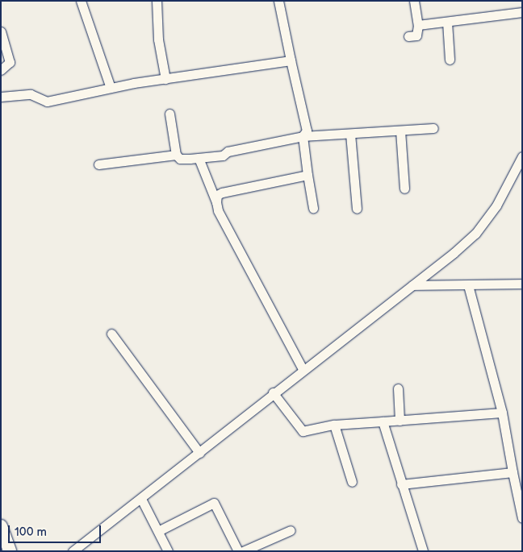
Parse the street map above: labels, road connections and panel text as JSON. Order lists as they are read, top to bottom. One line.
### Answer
{"scale_bar":"100 m"}
